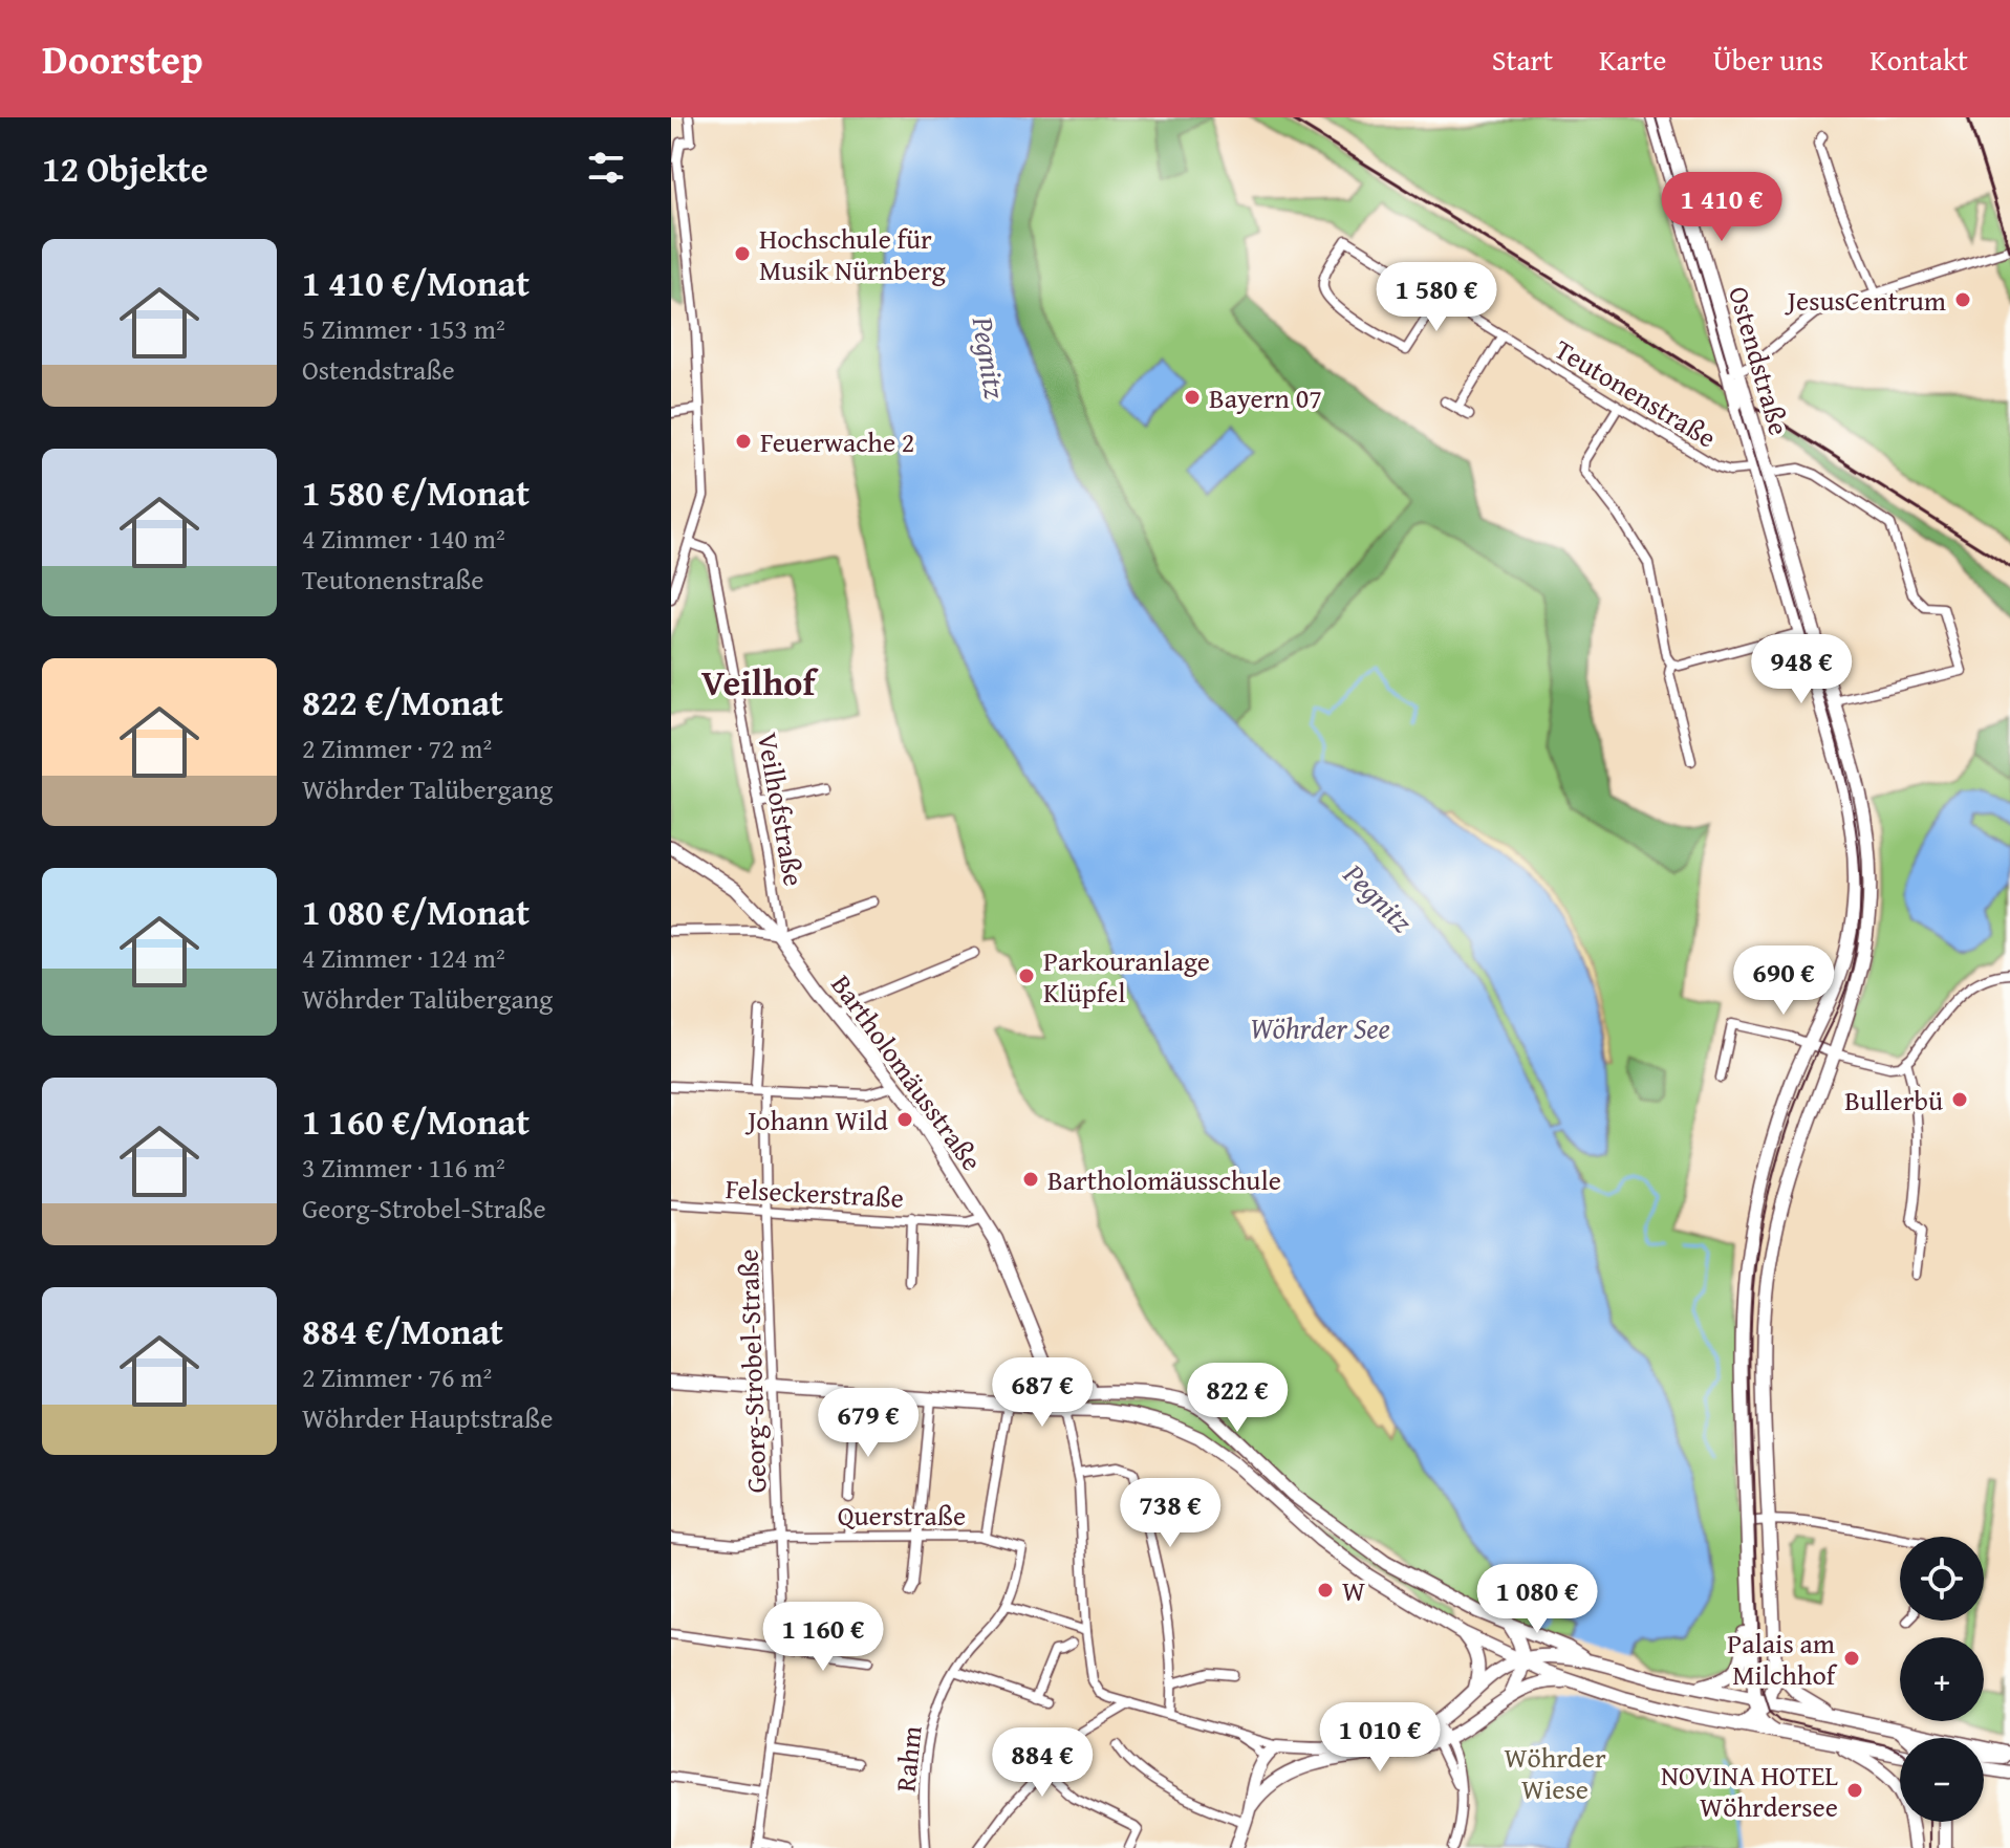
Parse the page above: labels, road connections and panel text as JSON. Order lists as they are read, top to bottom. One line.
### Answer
{"streets":{"main road":["Ostendstraße","Bartholomäusstraße"],"street":["Teutonenstraße","Veilhofstraße","Felseckerstraße","Georg-Strobel-Straße","Querstraße","Rahm"]},"crossings":[["Ostendstraße","Teutonenstraße"],["Veilhofstraße","Bartholomäusstraße"],["Bartholomäusstraße","Felseckerstraße"],["Felseckerstraße","Georg-Strobel-Straße"],["Georg-Strobel-Straße","Querstraße"],["Querstraße","Rahm"]],"districts":["Veilhof"],"water":["Pegnitz","Wöhrder See"],"parks":["Wöhrder Wiese"],"places":["Hochschule für Musik Nürnberg","JesusCentrum","Bayern 07","Feuerwache 2","Parkouranlage Klüpfel","Bullerbü","Johann Wild","Bartholomäusschule","W","Palais am Milchhof","NOVINA HOTEL Wöhrdersee"],"page":{"header":"Doorstep","nav":["Start","Karte","Über uns","Kontakt"],"heading":"12 Objekte","price":["1 410 €","1 580 €","948 €","690 €","687 €","822 €","679 €","738 €","1 080 €","1 160 €","1 010 €","884 €"],"list":[{"name":"1 410 €/Monat","note":"5 Zimmer · 153 m² · Ostendstraße"},{"name":"1 580 €/Monat","note":"4 Zimmer · 140 m² · Teutonenstraße"},{"name":"822 €/Monat","note":"2 Zimmer · 72 m² · Wöhrder Talübergang"},{"name":"1 080 €/Monat","note":"4 Zimmer · 124 m² · Wöhrder Talübergang"},{"name":"1 160 €/Monat","note":"3 Zimmer · 116 m² · Georg-Strobel-Straße"},{"name":"884 €/Monat","note":"2 Zimmer · 76 m² · Wöhrder Hauptstraße"}],"map_buttons":["+","−"]}}
